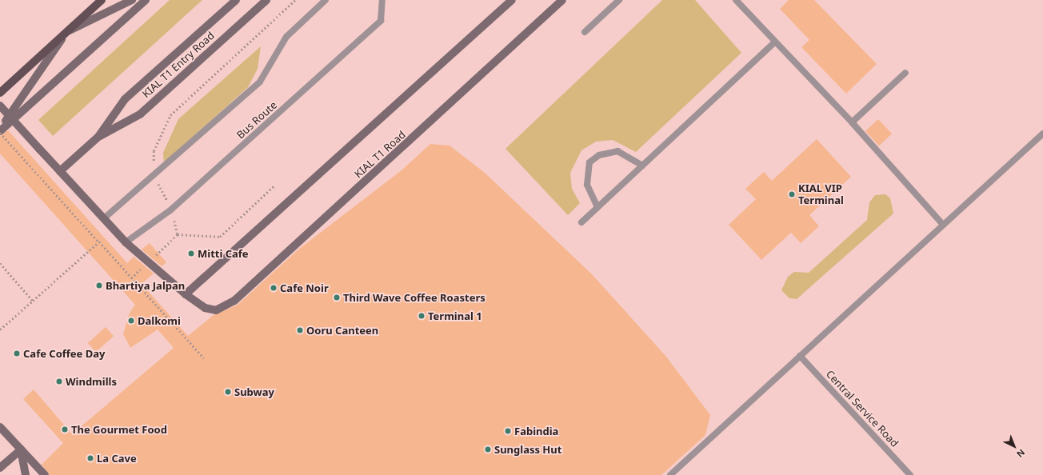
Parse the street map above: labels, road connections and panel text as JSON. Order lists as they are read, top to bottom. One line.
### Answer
{"streets":{"main road":["KIAL T1 Entry Road","KIAL T1 Road"],"lane":["Bus Route","Central Service Road"]},"places":["KIAL VIP Terminal","Mitti Cafe","Bhartiya Jalpan","Cafe Noir","Third Wave Coffee Roasters","Terminal 1","Dalkomi","Ooru Canteen","Cafe Coffee Day","Windmills","Subway","The Gourmet Food","Fabindia","Sunglass Hut","La Cave"],"north":"bottom right"}
